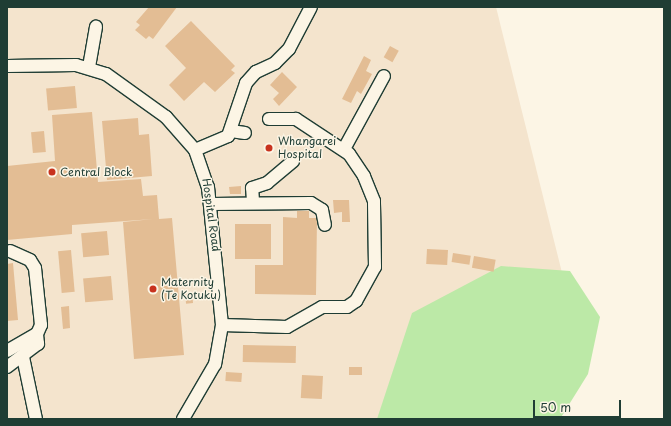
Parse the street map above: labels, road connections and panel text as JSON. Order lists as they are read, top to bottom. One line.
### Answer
{"streets":{"street":["Hospital Road"]},"places":["Whangarei Hospital","Central Block","Maternity (Te Kotuku)"],"scale_bar":"50 m"}
